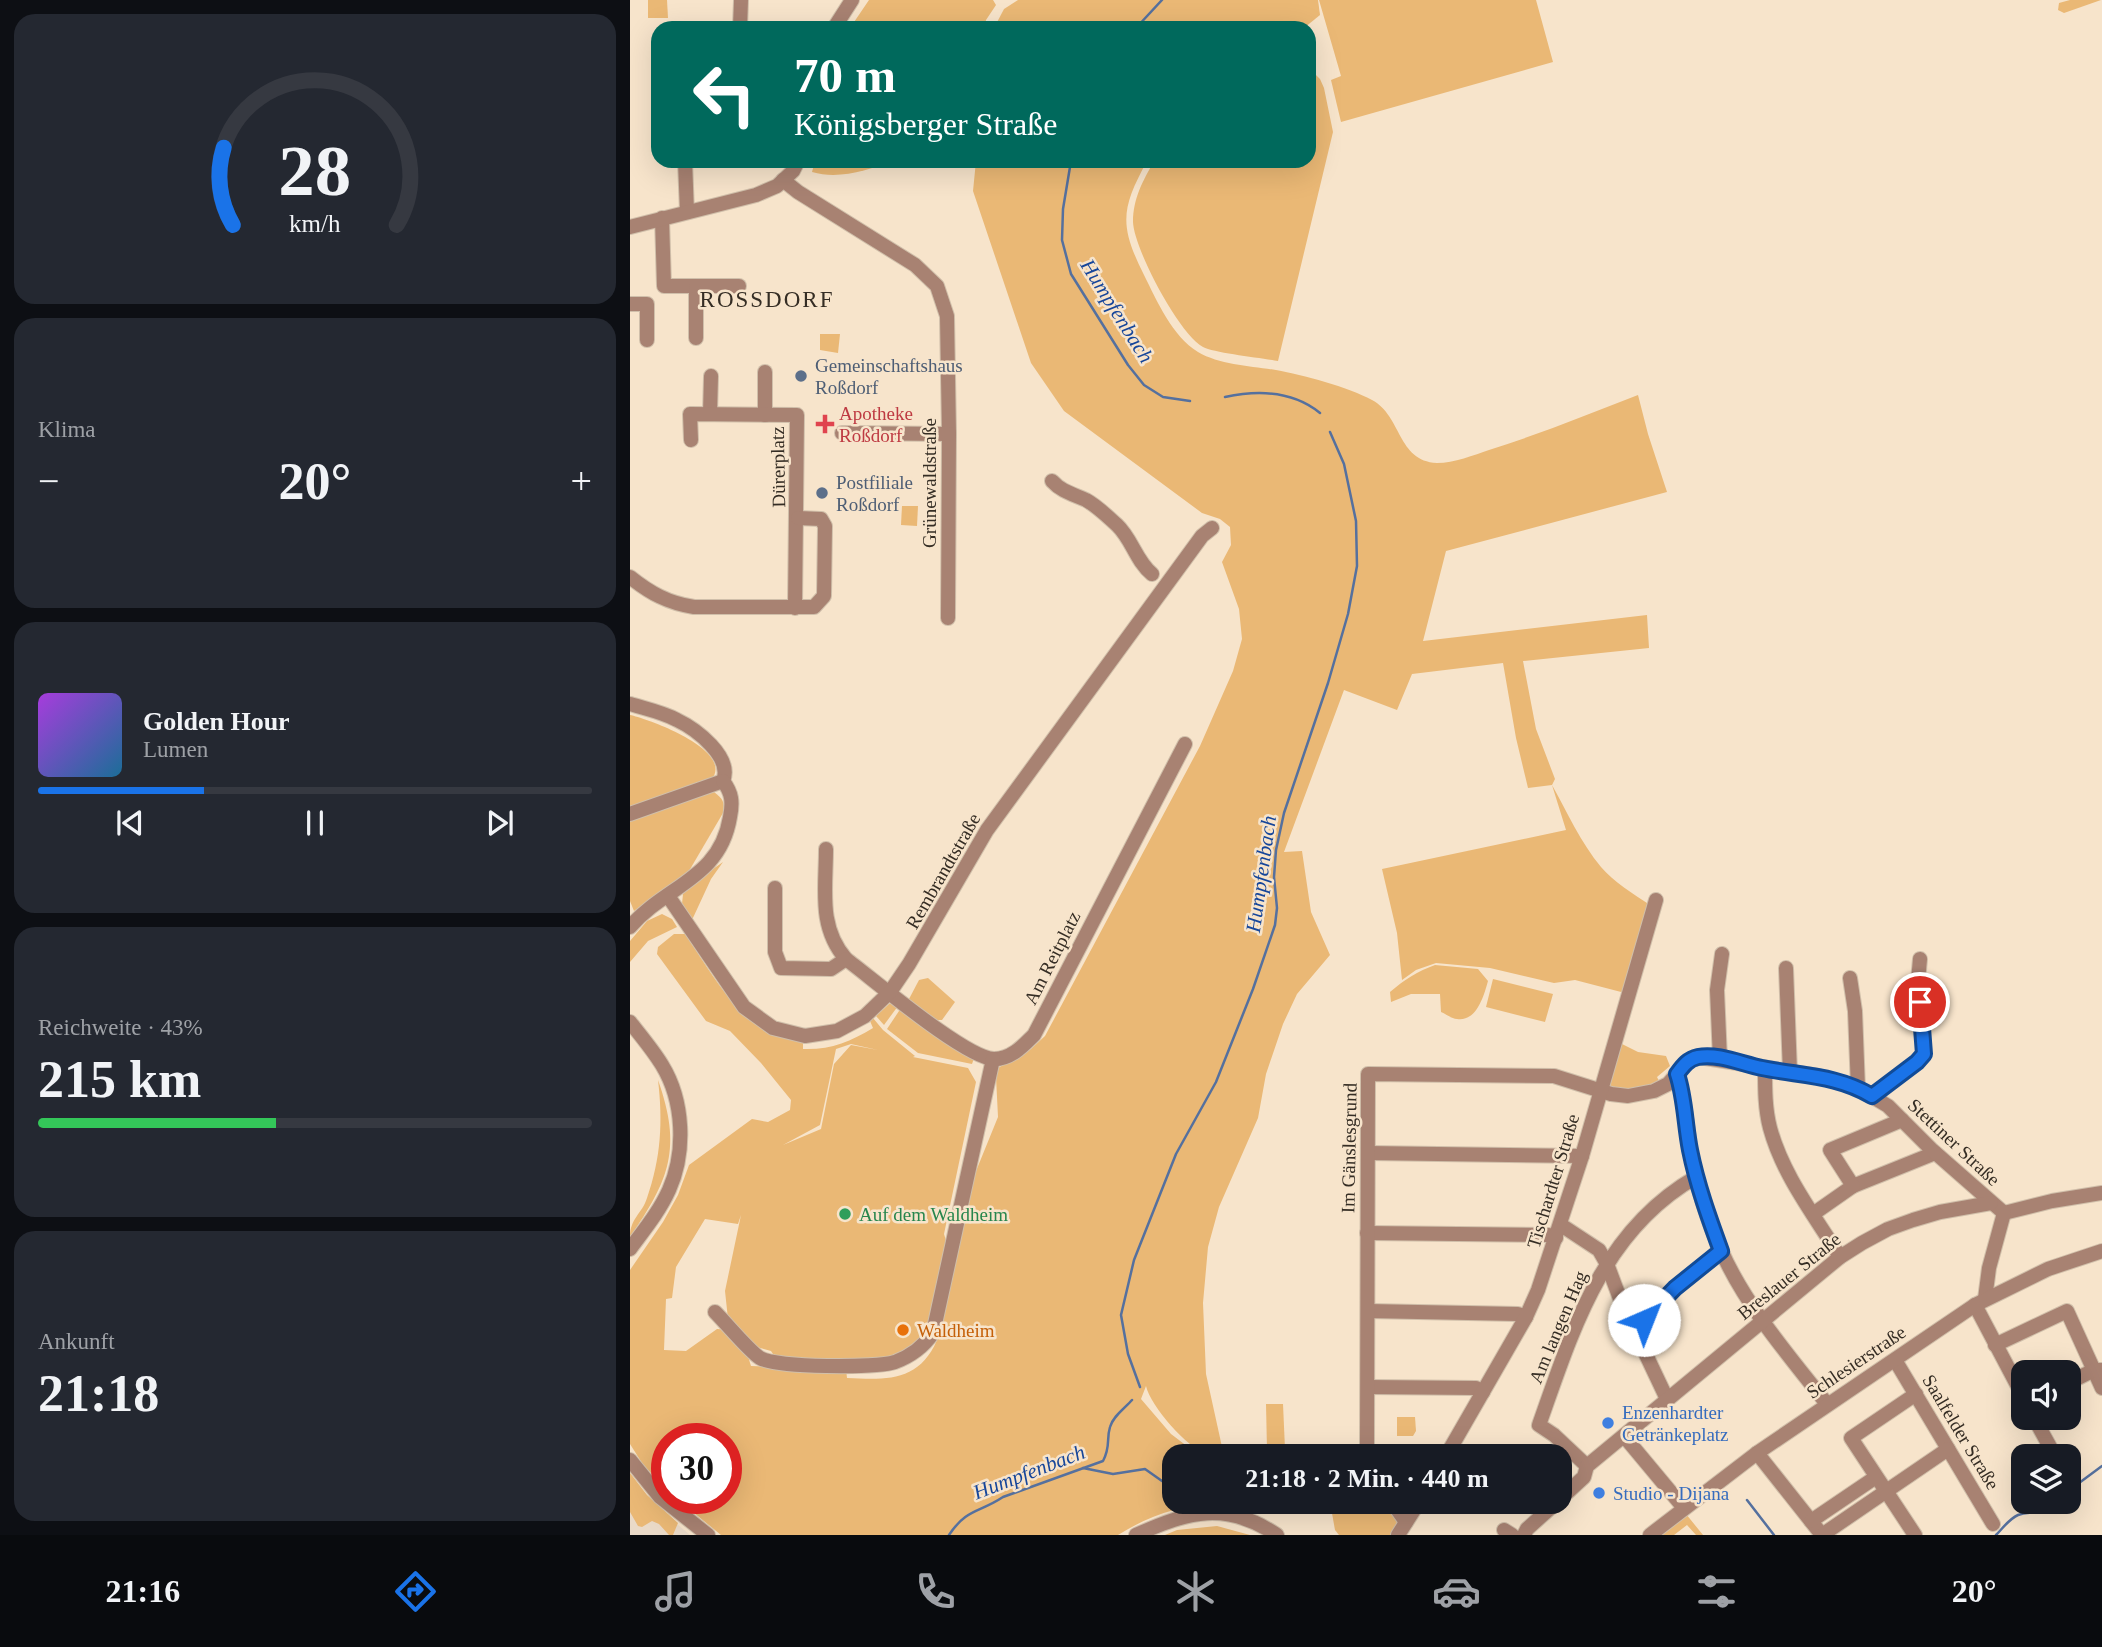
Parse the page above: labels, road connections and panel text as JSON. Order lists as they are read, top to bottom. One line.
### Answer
{"streets":{"street":["Dürerplatz","Grünewaldstraße","Rembrandtstraße","Am Reitplatz","Stettiner Straße","Im Gänslesgrund","Tischardter Straße","Breslauer Straße","Am langen Hag","Schlesierstraße","Saalfelder Straße"]},"crossings":[["Stettiner Straße","Im Gänslesgrund"],["Stettiner Straße","Tischardter Straße"],["Stettiner Straße","Breslauer Straße"],["Stettiner Straße","Schlesierstraße"],["Im Gänslesgrund","Tischardter Straße"],["Breslauer Straße","Am langen Hag"],["Schlesierstraße","Saalfelder Straße"]],"districts":["ROSSDORF"],"water":["Humpfenbach"],"places":{"other":["Gemeinschaftshaus Roßdorf","Postfiliale Roßdorf","Auf dem Waldheim","Waldheim","Enzenhardter Getränkeplatz","Studio - Dijana"],"health":["Apotheke Roßdorf"]},"page":{"turn":["70 m","Königsberger Straße"],"tile":["Klima",["Reichweite · 43%","215 km"],["Ankunft","21:18"]],"heat":["−","20°","+"],"song":["Golden Hour","Lumen"],"limit":"30","trip":"21:18 · 2 Min. · 440 m","tabs":["21:16","20°"],"gauge":["28","km/h"]}}
